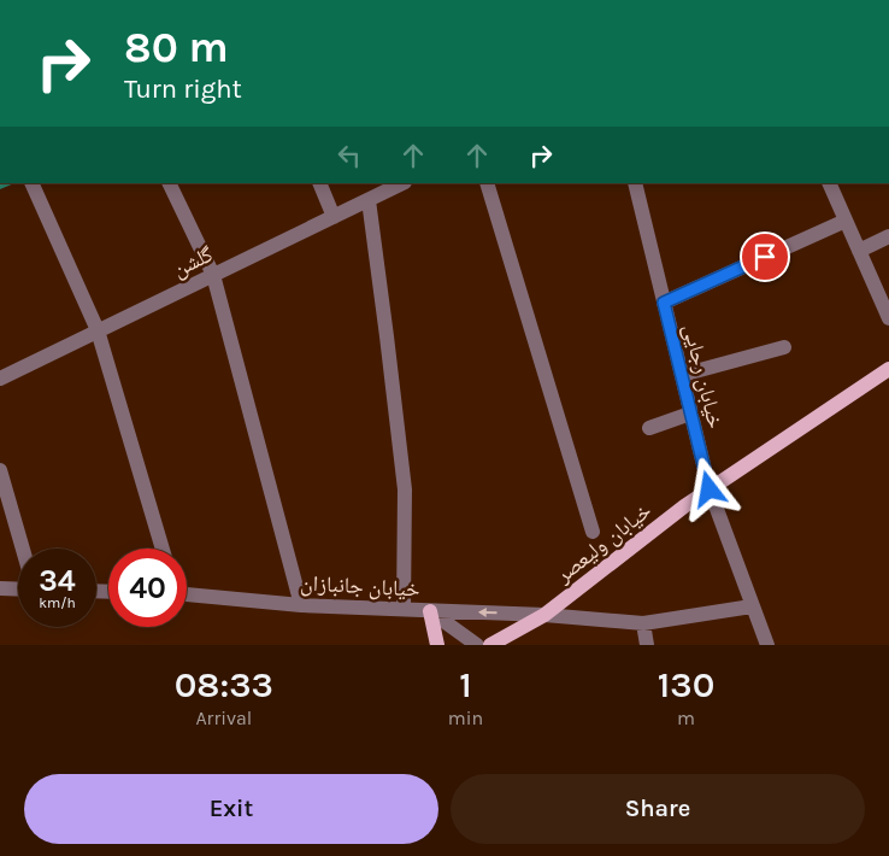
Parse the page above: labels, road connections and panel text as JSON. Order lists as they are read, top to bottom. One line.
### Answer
{"streets":{"main road":["خیابان ولیعصر"],"street":["گلشن","خیابان رجایی","خیابان جانبازان"]},"crossings":[["خیابان رجایی","خیابان ولیعصر"],["خیابان رجایی","خیابان جانبازان"],["خیابان ولیعصر","خیابان جانبازان"]],"page":{"turn":["80 m","Turn right"],"speed":"34 km/h","limit":"40","eta":["08:33","Arrival","1","min","130","m"],"buttons":["Exit","Share"]}}
